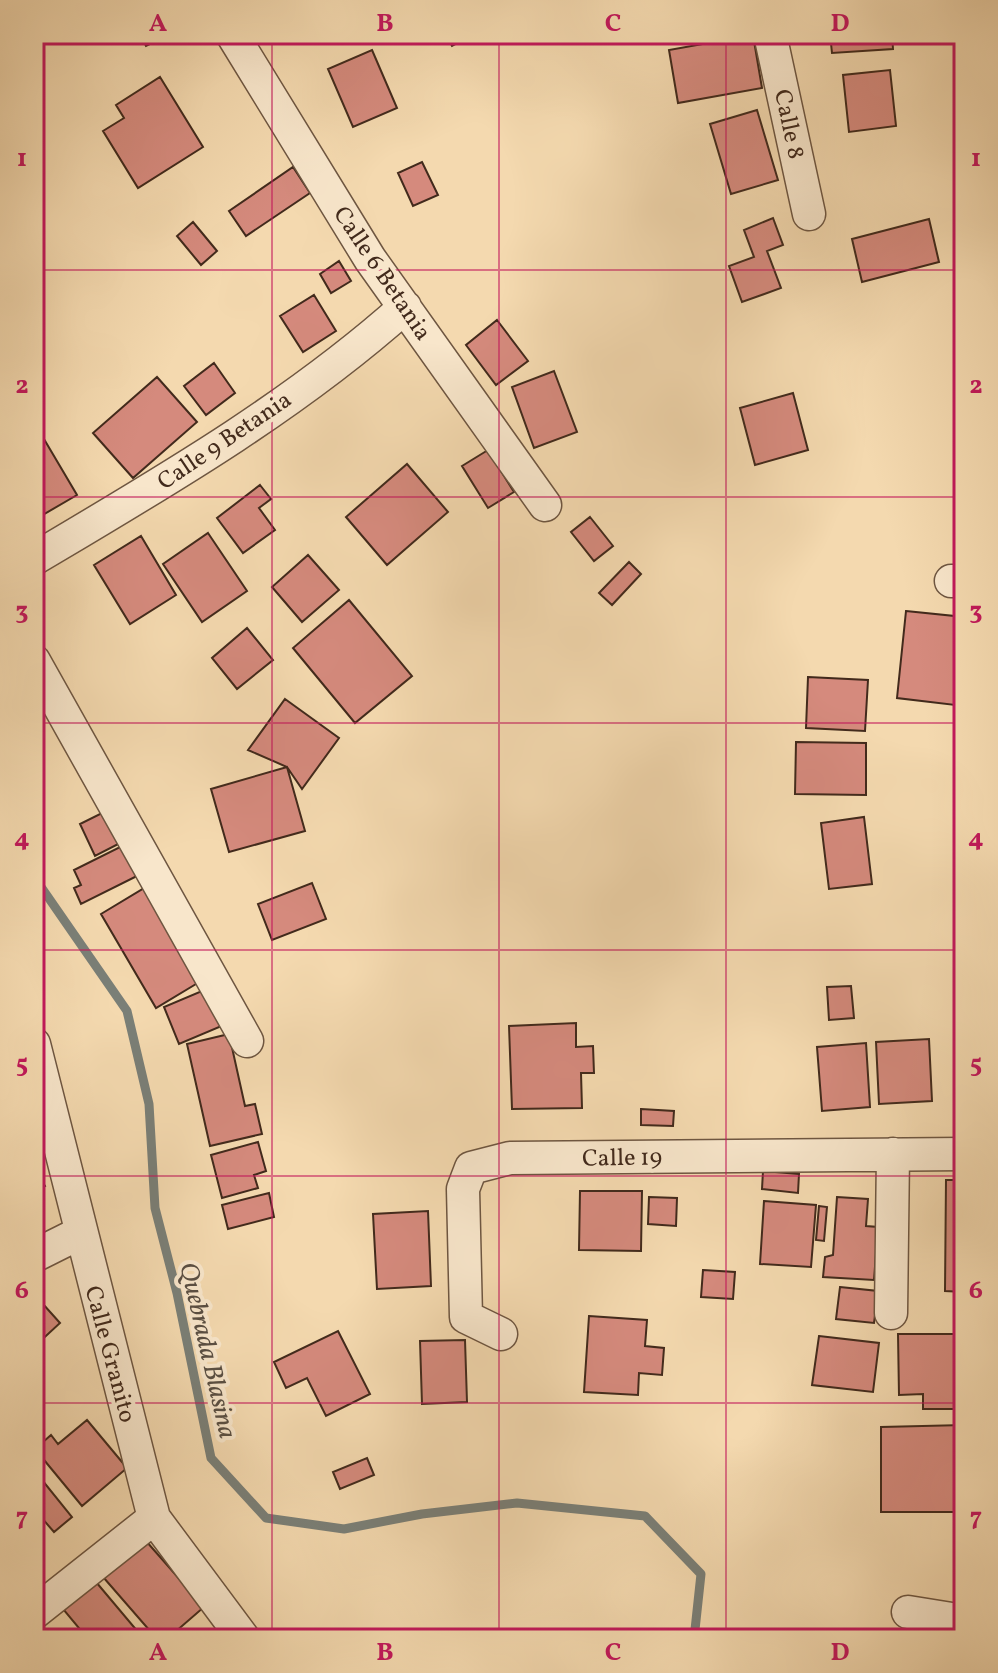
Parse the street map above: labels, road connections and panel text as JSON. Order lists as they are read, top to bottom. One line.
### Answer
{"streets":{"street":["Calle 8","Calle 6 Betania","Calle 9 Betania","Calle 19","Calle Granito"]},"crossings":[["Calle 6 Betania","Calle 9 Betania"]],"water":["Quebrada Blasina"],"grid":{"columns":["A","B","C","D"],"rows":["1","2","3","4","5","6","7"]}}
